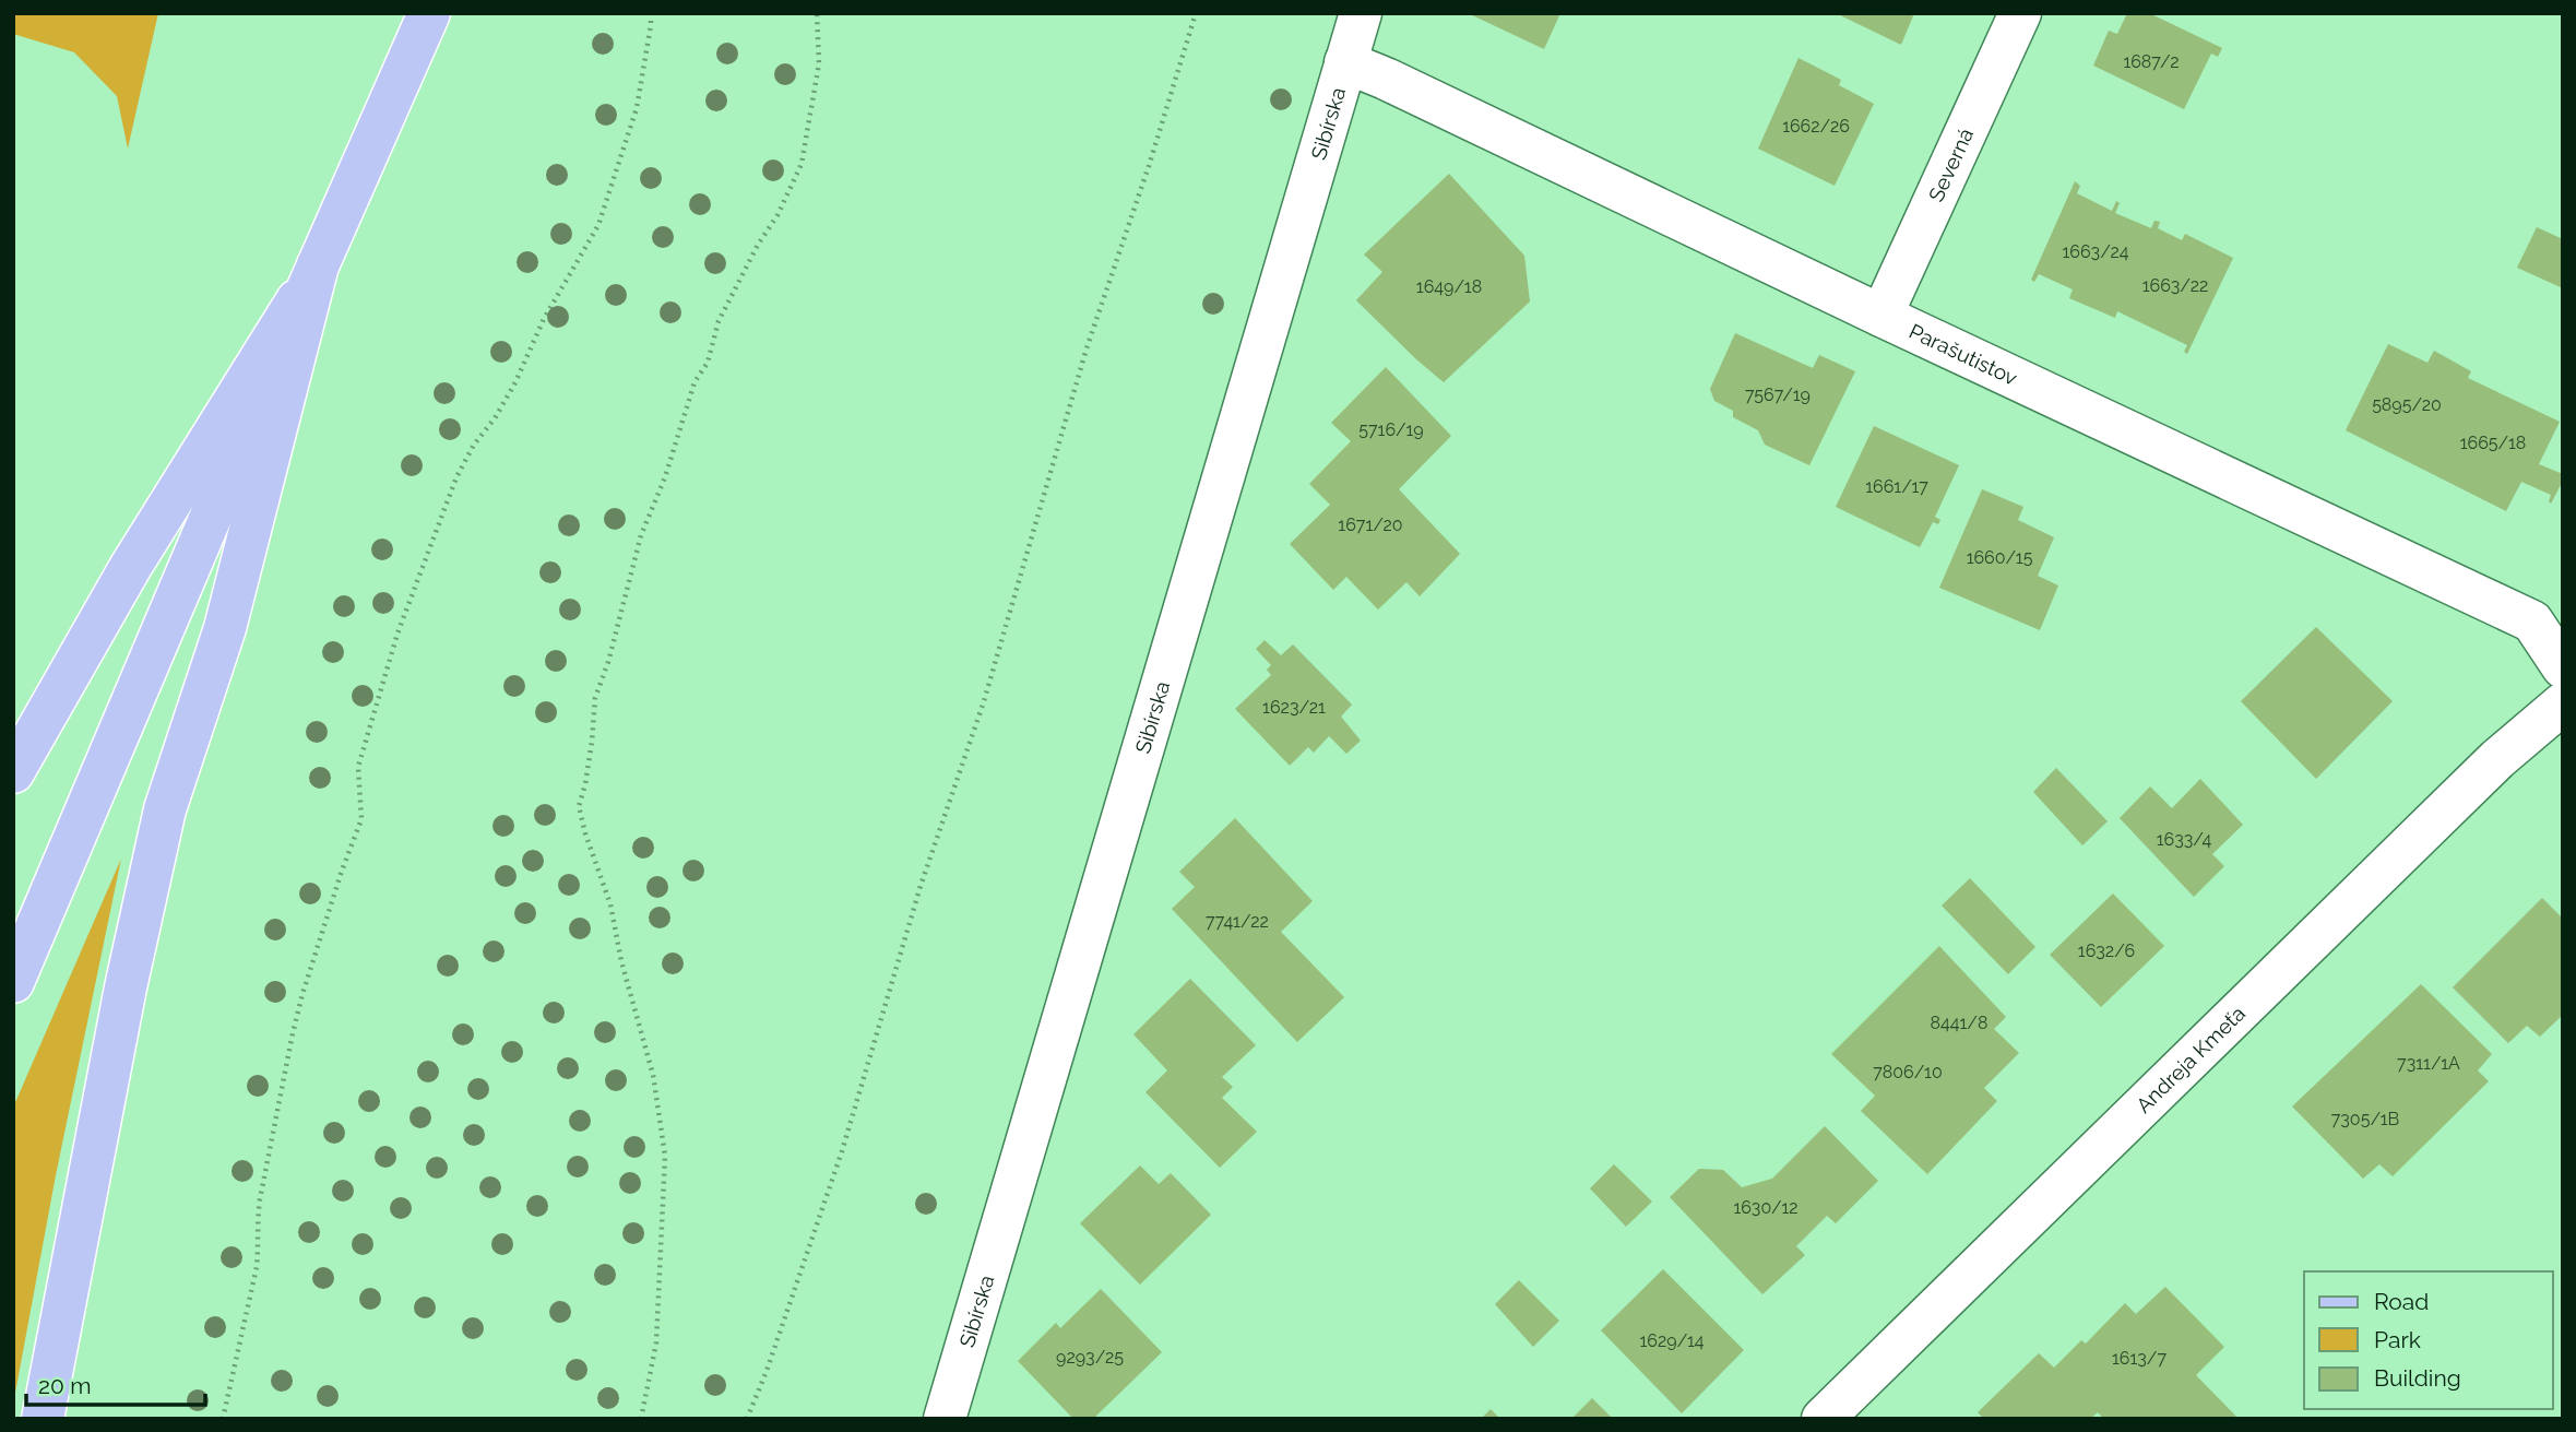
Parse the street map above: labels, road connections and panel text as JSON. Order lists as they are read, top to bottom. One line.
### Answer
{"streets":{"street":["Sibírska","Severná","Parašutistov","Andreja Kmeťa"]},"crossings":[["Sibírska","Parašutistov"],["Severná","Parašutistov"]],"house_numbers":["1687/2","1662/26","1663/24","1663/22","1649/18","7567/19","5895/20","5716/19","1665/18","1661/17","1671/20","1660/15","1623/21","1633/4","7741/22","1632/6","8441/8","7311/1A","7806/10","7305/1B","1630/12","1629/14","9293/25","1613/7"],"legend":["Road","Park","Building"],"scale_bar":"20 m"}
